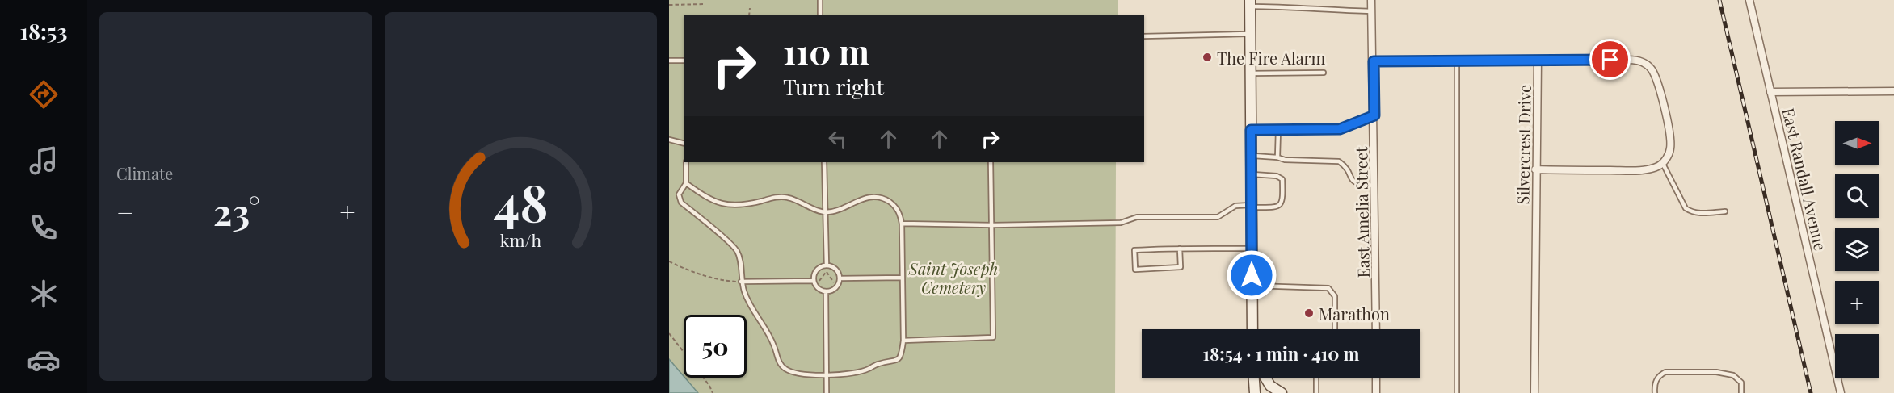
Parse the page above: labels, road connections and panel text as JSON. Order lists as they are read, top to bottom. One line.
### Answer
{"streets":{"street":["Silvercrest Drive","East Randall Avenue","East Amelia Street"]},"parks":["Saint Joseph Cemetery"],"places":["The Fire Alarm","Marathon"],"north":"right","page":{"tabs":"18:53","tile":"Climate","turn":["110 m","Turn right"],"map_buttons":["+","−"],"heat":["−","23°","+"],"limit":"50","trip":"18:54 · 1 min · 410 m","gauge":["48","km/h"]}}
